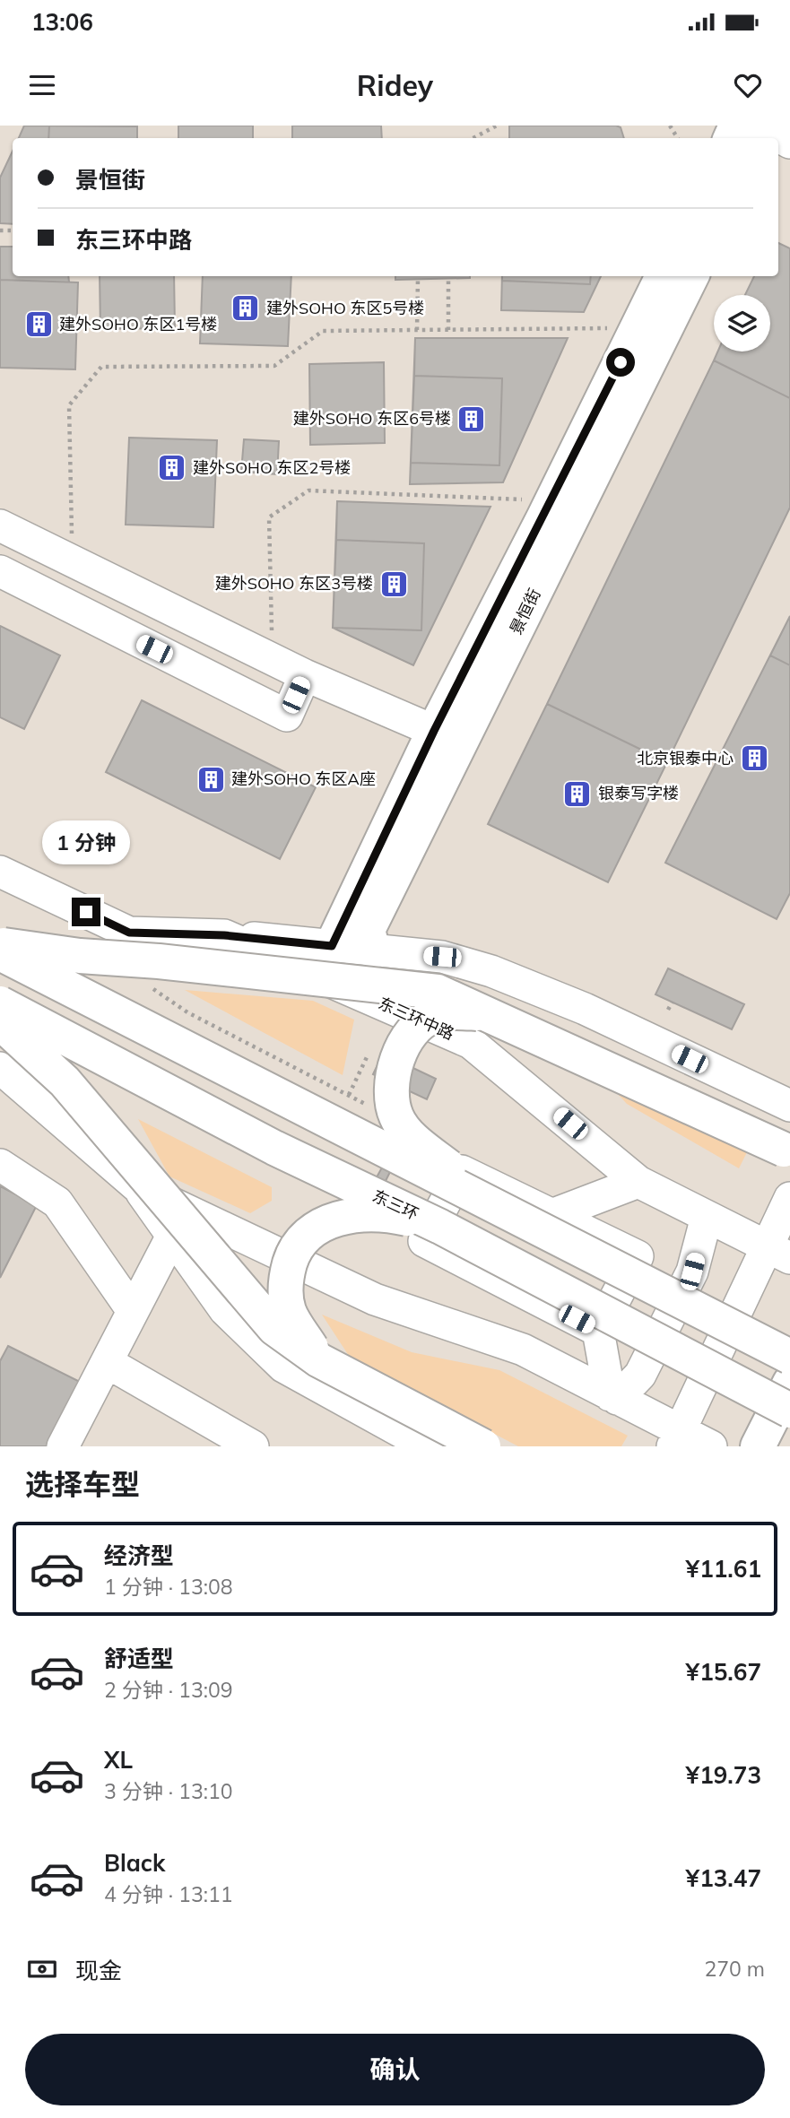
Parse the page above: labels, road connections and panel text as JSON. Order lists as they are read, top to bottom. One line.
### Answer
{"streets":{"main road":["景恒街","东三环"],"street":["东三环中路"]},"places":{"building":["建外SOHO 东区5号楼","建外SOHO 东区1号楼","建外SOHO 东区6号楼","建外SOHO 东区2号楼","建外SOHO 东区3号楼","北京银泰中心","建外SOHO 东区A座","银泰写字楼"]},"page":{"status":"13:06","header":"Ridey","banner":["景恒街","东三环中路"],"bubble":"1 分钟","heading":"选择车型","list":[{"name":"经济型","note":"1 分钟 · 13:08","value":"¥11.61"},{"name":"舒适型","note":"2 分钟 · 13:09","value":"¥15.67"},{"name":"XL","note":"3 分钟 · 13:10","value":"¥19.73"},{"name":"Black","note":"4 分钟 · 13:11","value":"¥13.47"}],"pay":["现金","270 m"],"buttons":"确认"}}
